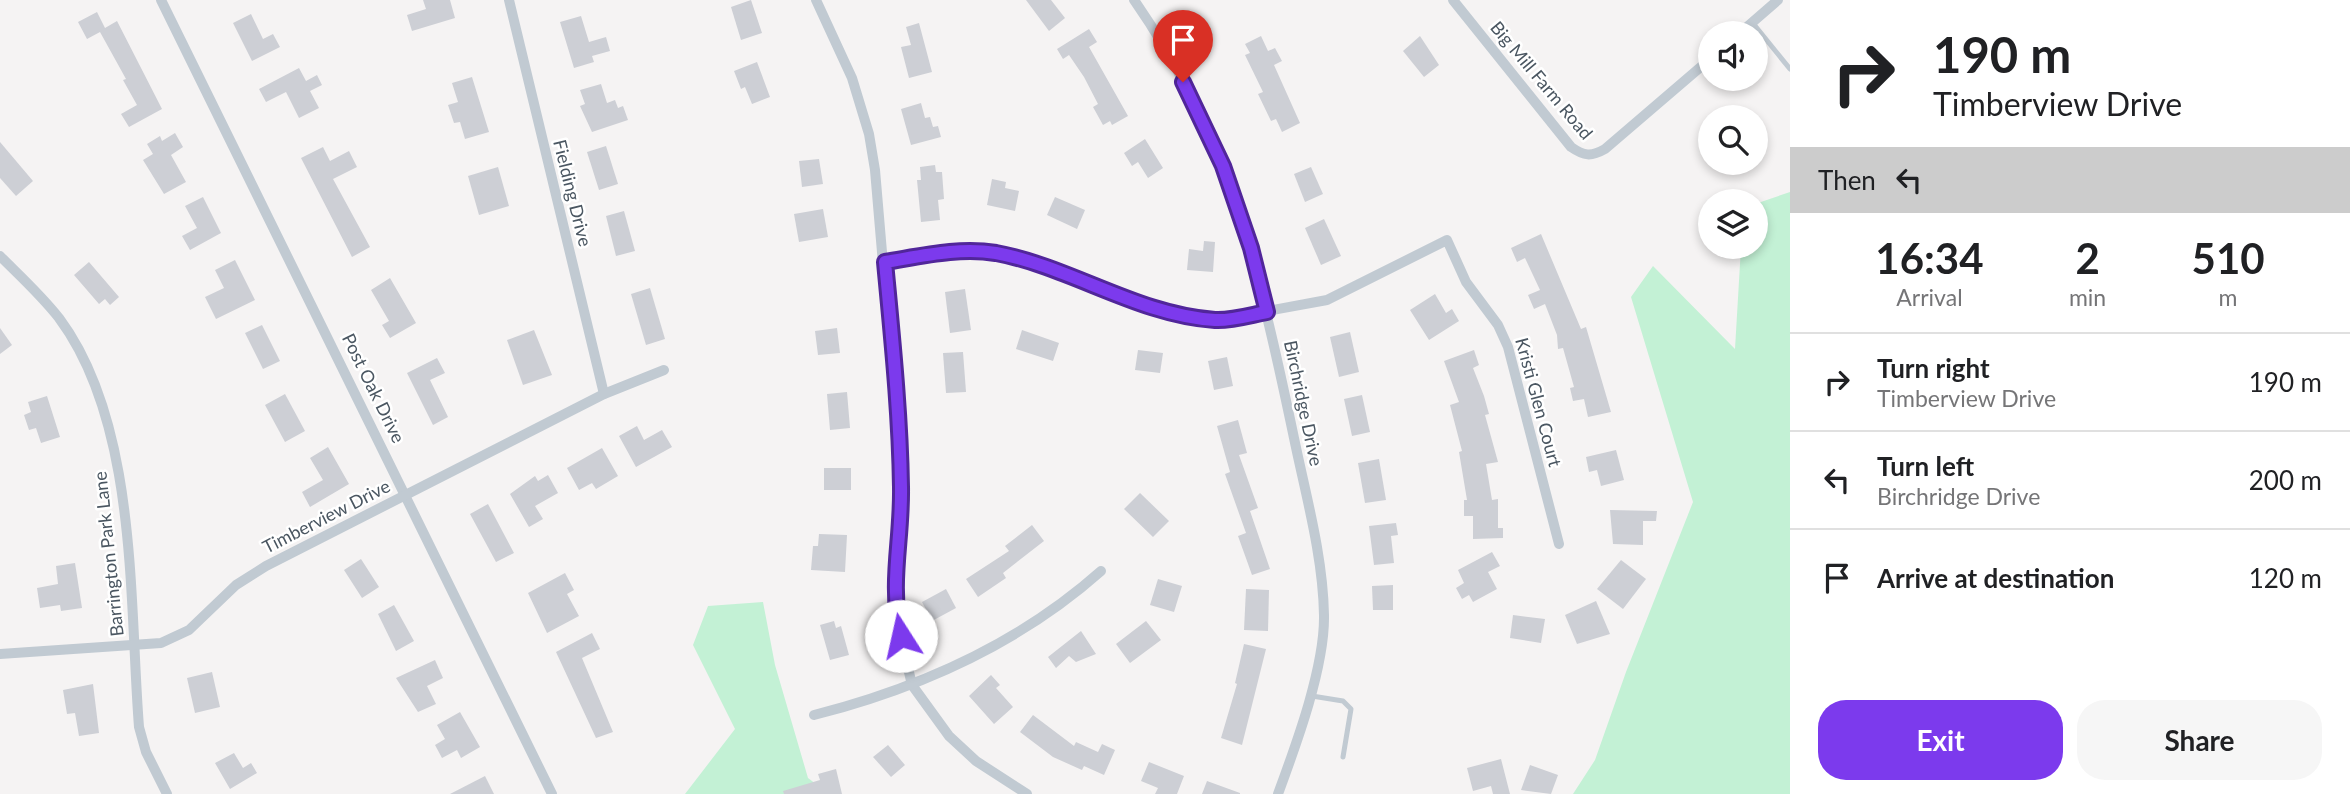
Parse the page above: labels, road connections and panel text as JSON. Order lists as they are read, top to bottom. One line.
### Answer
{"streets":{"street":["Big Mill Farm Road","Fielding Drive","Post Oak Drive","Kristi Glen Court","Birchridge Drive","Timberview Drive","Barrington Park Lane"]},"crossings":[["Fielding Drive","Timberview Drive"],["Post Oak Drive","Timberview Drive"],["Kristi Glen Court","Birchridge Drive"],["Timberview Drive","Barrington Park Lane"]],"page":{"turn":["190 m","Timberview Drive"],"then":"Then","eta":["16:34","Arrival","2","min","510","m"],"list":[{"name":"Turn right","note":"Timberview Drive","value":"190 m"},{"name":"Turn left","note":"Birchridge Drive","value":"200 m"},{"name":"Arrive at destination","value":"120 m"}],"buttons":["Exit","Share"]}}
